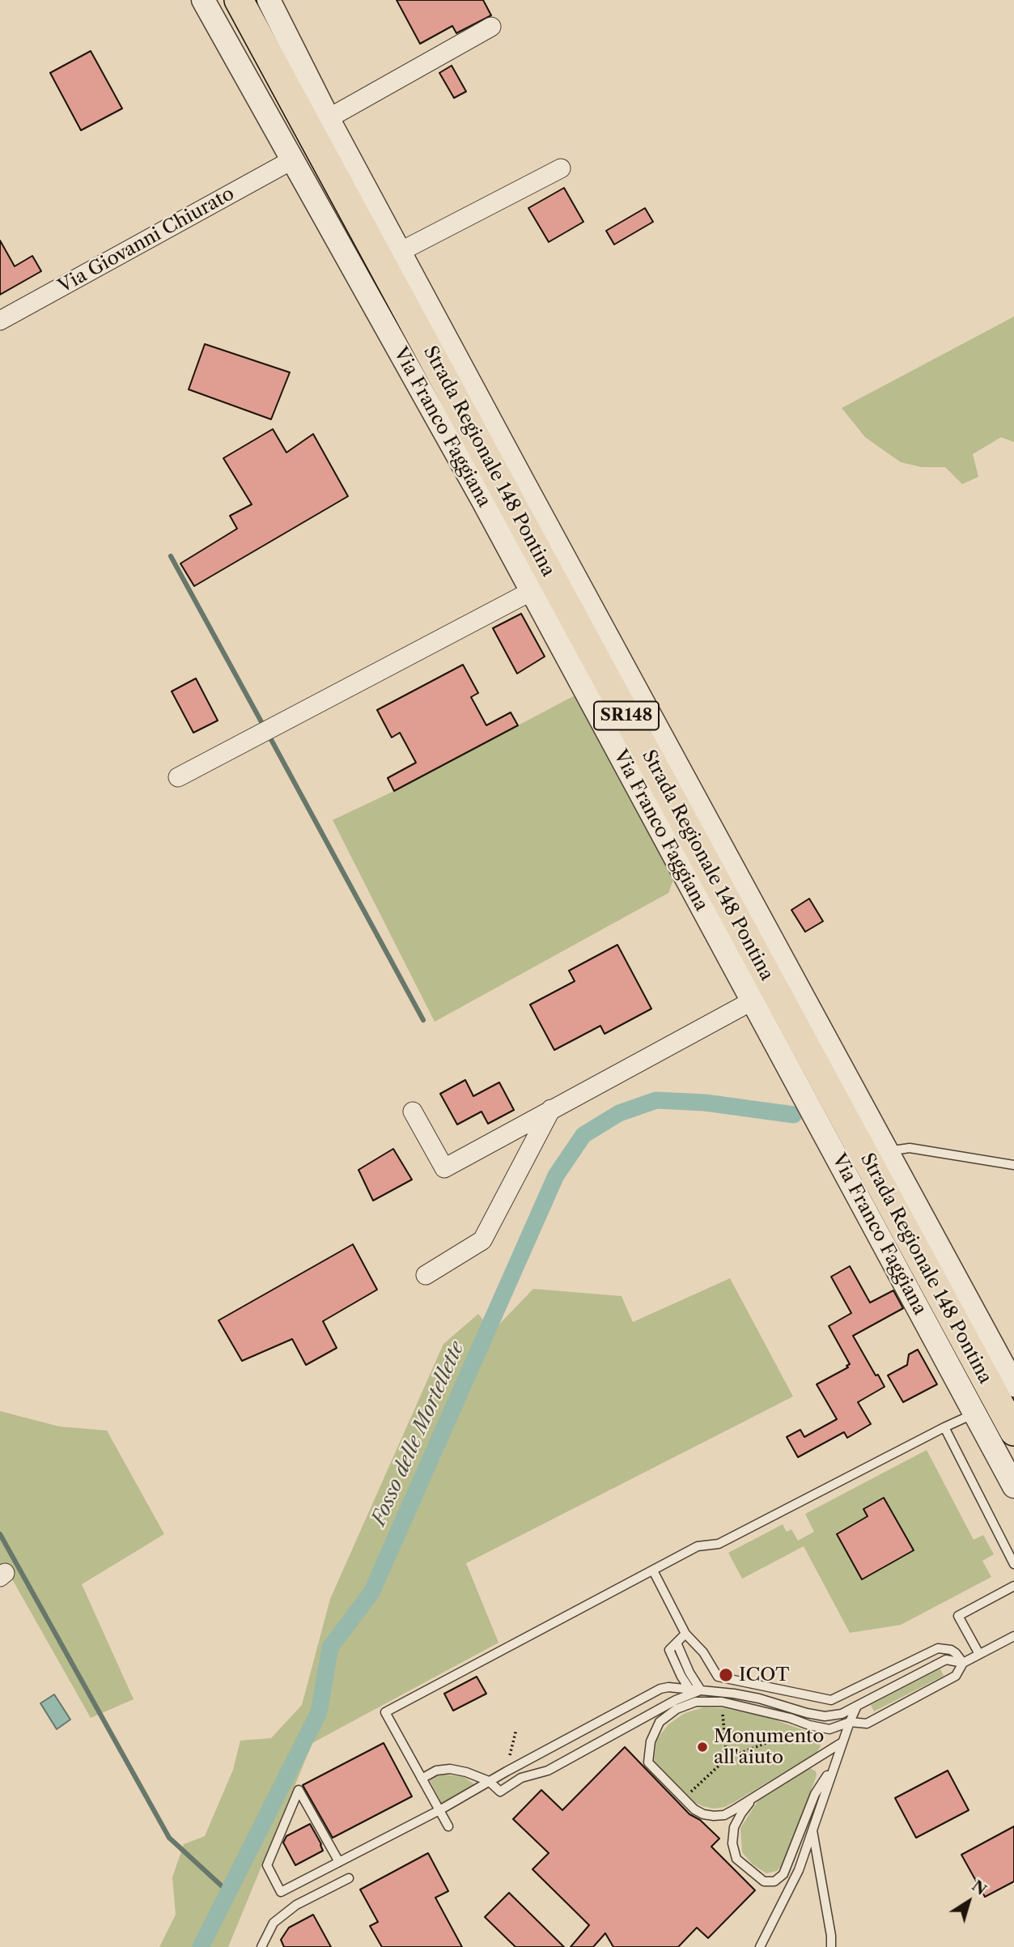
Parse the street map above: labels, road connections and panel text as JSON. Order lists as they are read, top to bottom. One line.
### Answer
{"streets":{"main road":["Strada Regionale 148 Pontina","SR148"],"street":["Via Giovanni Chiurato","Via Franco Faggiana"]},"crossings":[["Via Giovanni Chiurato","Via Franco Faggiana"]],"water":["Fosso delle Mortellette"],"places":["ICOT","Monumento all'aiuto"],"north":"top right"}
